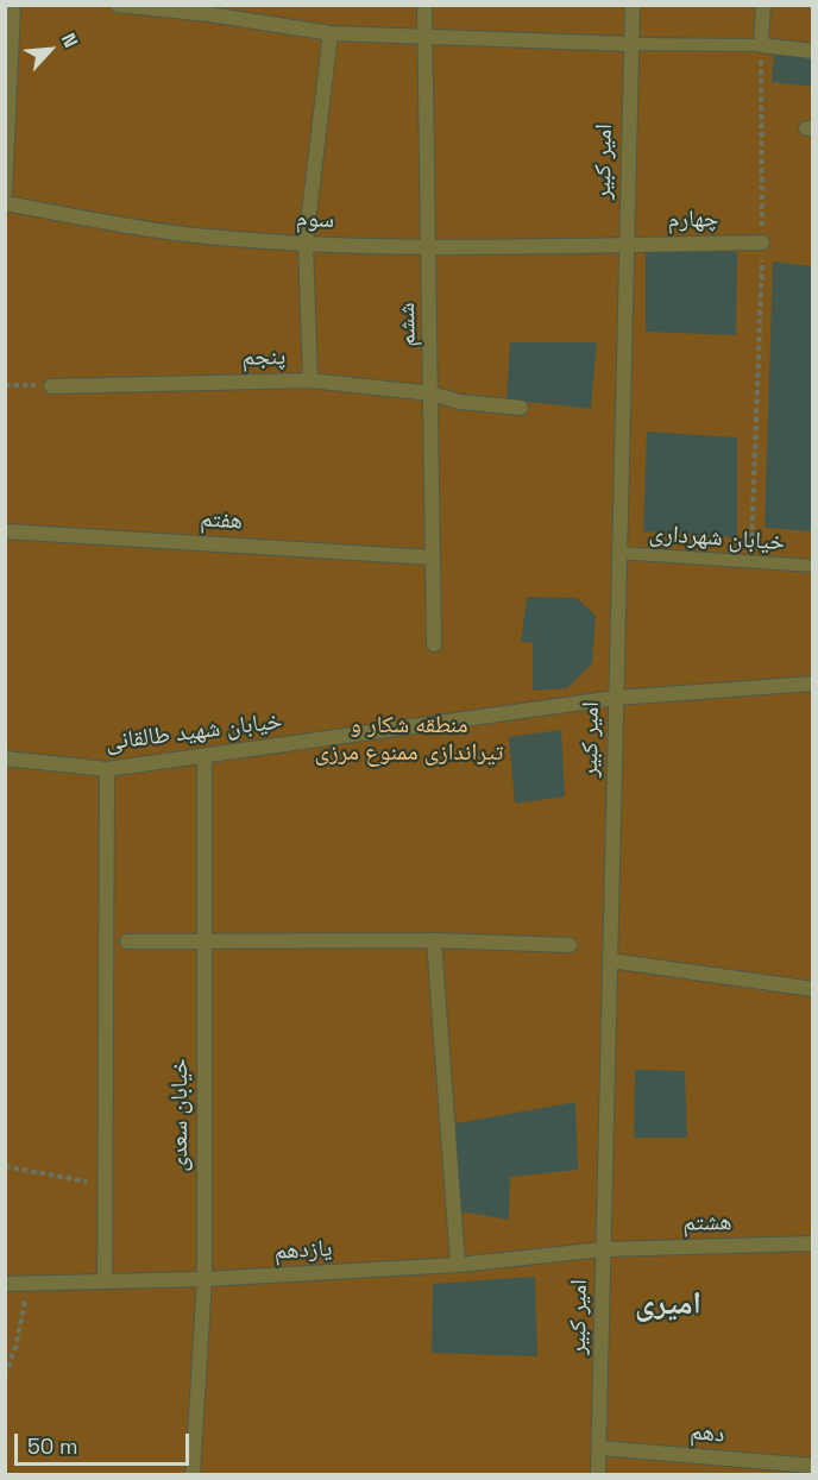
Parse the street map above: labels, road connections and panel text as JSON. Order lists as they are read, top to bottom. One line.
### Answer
{"streets":{"street":["امیر کبیر","سوم","چهارم","ششم","پنجم","هفتم","خیابان شهيد طالقانی","خیابان سعدی","هشتم","یازدهم","دهم"],"lane":["خیابان شهرداری"]},"crossings":[["امیر کبیر","سوم"],["امیر کبیر","چهارم"],["امیر کبیر","خیابان شهرداری"],["امیر کبیر","خیابان شهيد طالقانی"],["امیر کبیر","هشتم"],["امیر کبیر","یازدهم"],["امیر کبیر","دهم"],["سوم","چهارم"],["سوم","ششم"],["ششم","پنجم"],["ششم","هفتم"],["خیابان شهيد طالقانی","خیابان سعدی"],["خیابان سعدی","یازدهم"],["هشتم","یازدهم"]],"districts":["امیری"],"parks":["منطقه شکار و تیراندازی ممنوع مرزی"],"scale_bar":"50 m","north":"top right"}
